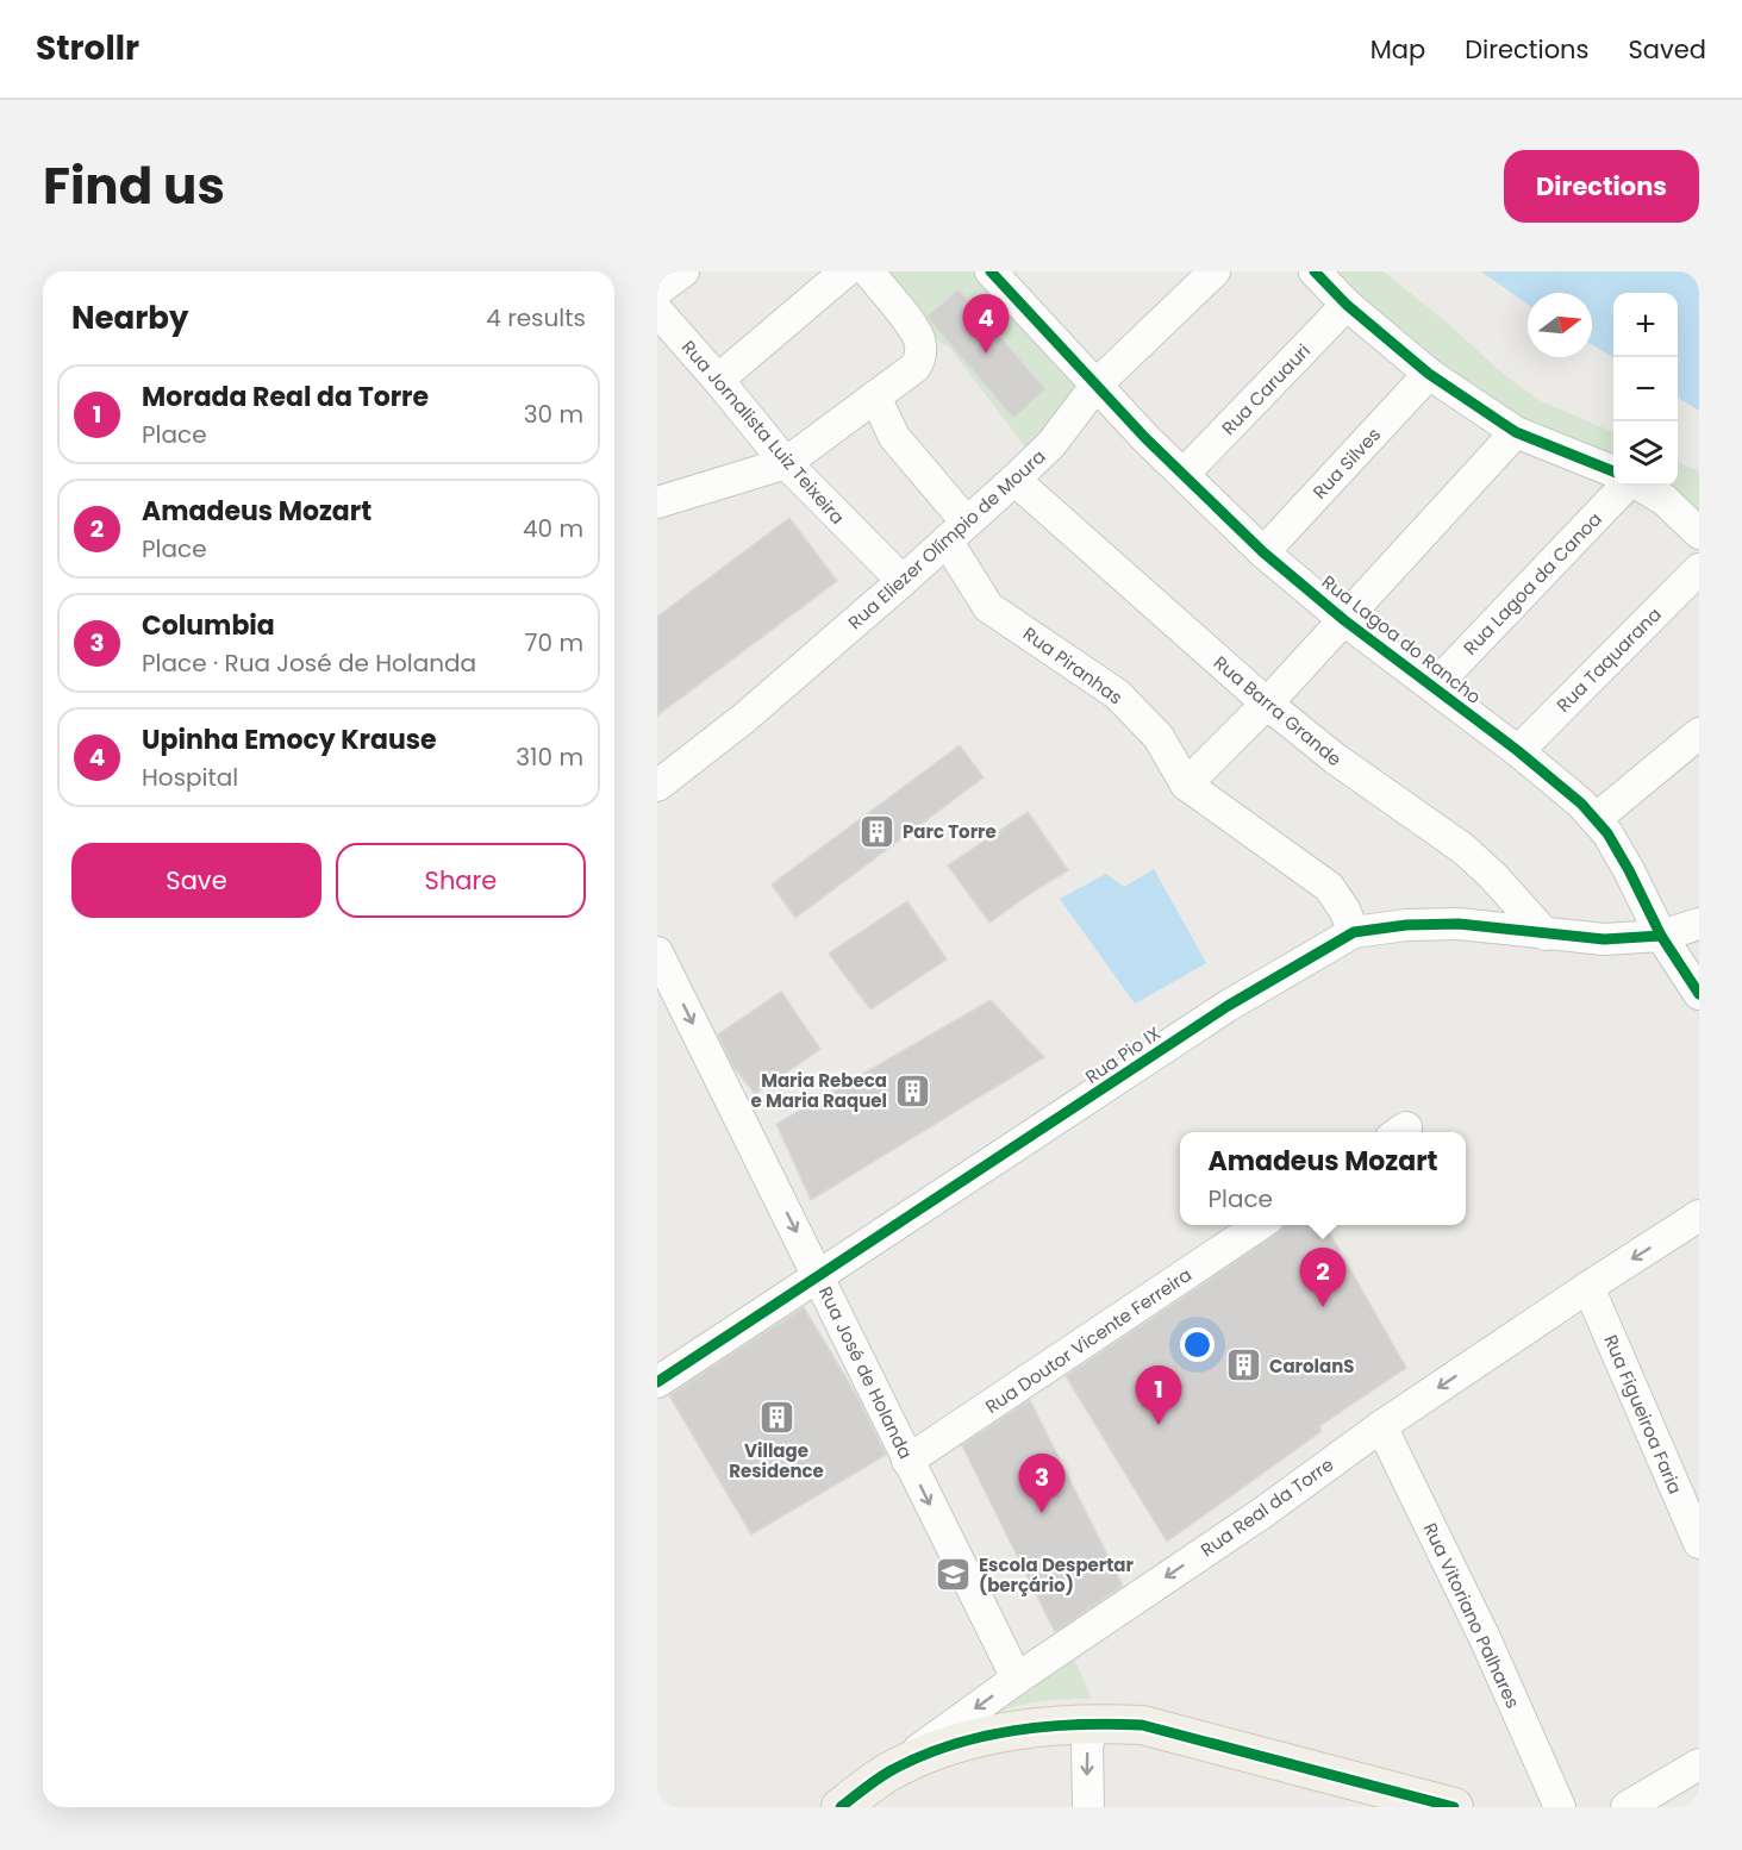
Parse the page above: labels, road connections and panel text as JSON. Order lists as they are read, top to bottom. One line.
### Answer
{"streets":{"main road":["Rua Real da Torre"],"street":["Rua Caruauri","Rua Jornalista Luiz Teixeira","Rua Silves","Rua Eliezer Olímpio de Moura","Rua Lagoa da Canoa","Rua Lagoa do Rancho","Rua Taquarana","Rua Piranhas","Rua Barra Grande","Rua Pio IX","Rua Doutor Vicente Ferreira","Rua José de Holanda","Rua Figueiroa Faria","Rua Vitoriano Palhares"]},"crossings":[["Rua Caruauri","Rua Lagoa do Rancho"],["Rua Jornalista Luiz Teixeira","Rua Eliezer Olímpio de Moura"],["Rua Silves","Rua Lagoa do Rancho"],["Rua Eliezer Olímpio de Moura","Rua Lagoa do Rancho"],["Rua Eliezer Olímpio de Moura","Rua Piranhas"],["Rua Eliezer Olímpio de Moura","Rua Barra Grande"],["Rua Lagoa da Canoa","Rua Lagoa do Rancho"],["Rua Lagoa do Rancho","Rua Taquarana"],["Rua Lagoa do Rancho","Rua Pio IX"],["Rua Piranhas","Rua Pio IX"],["Rua Barra Grande","Rua Pio IX"],["Rua Pio IX","Rua José de Holanda"],["Rua Doutor Vicente Ferreira","Rua José de Holanda"],["Rua José de Holanda","Rua Real da Torre"],["Rua Figueiroa Faria","Rua Real da Torre"],["Rua Real da Torre","Rua Vitoriano Palhares"]],"one_way":["Rua José de Holanda","Rua Real da Torre"],"places":{"building":["Parc Torre","Maria Rebeca e Maria Raquel","CarolanS","Village Residence"],"school or university":["Escola Despertar (berçário)"]},"north":"right","page":{"header":"Strollr","nav":["Map","Directions","Saved"],"title":"Find us","buttons":["Directions",["Save","Share"]],"heading":["Nearby","4 results"],"map_buttons":["+","−"],"pins":["4","2","1","3"],"list":[{"mark":"1","name":"Morada Real da Torre","note":"Place","value":"30 m"},{"mark":"2","name":"Amadeus Mozart","note":"Place","value":"40 m"},{"mark":"3","name":"Columbia","note":"Place · Rua José de Holanda","value":"70 m"},{"mark":"4","name":"Upinha Emocy Krause","note":"Hospital","value":"310 m"}],"popup":["Amadeus Mozart","Place"]}}
